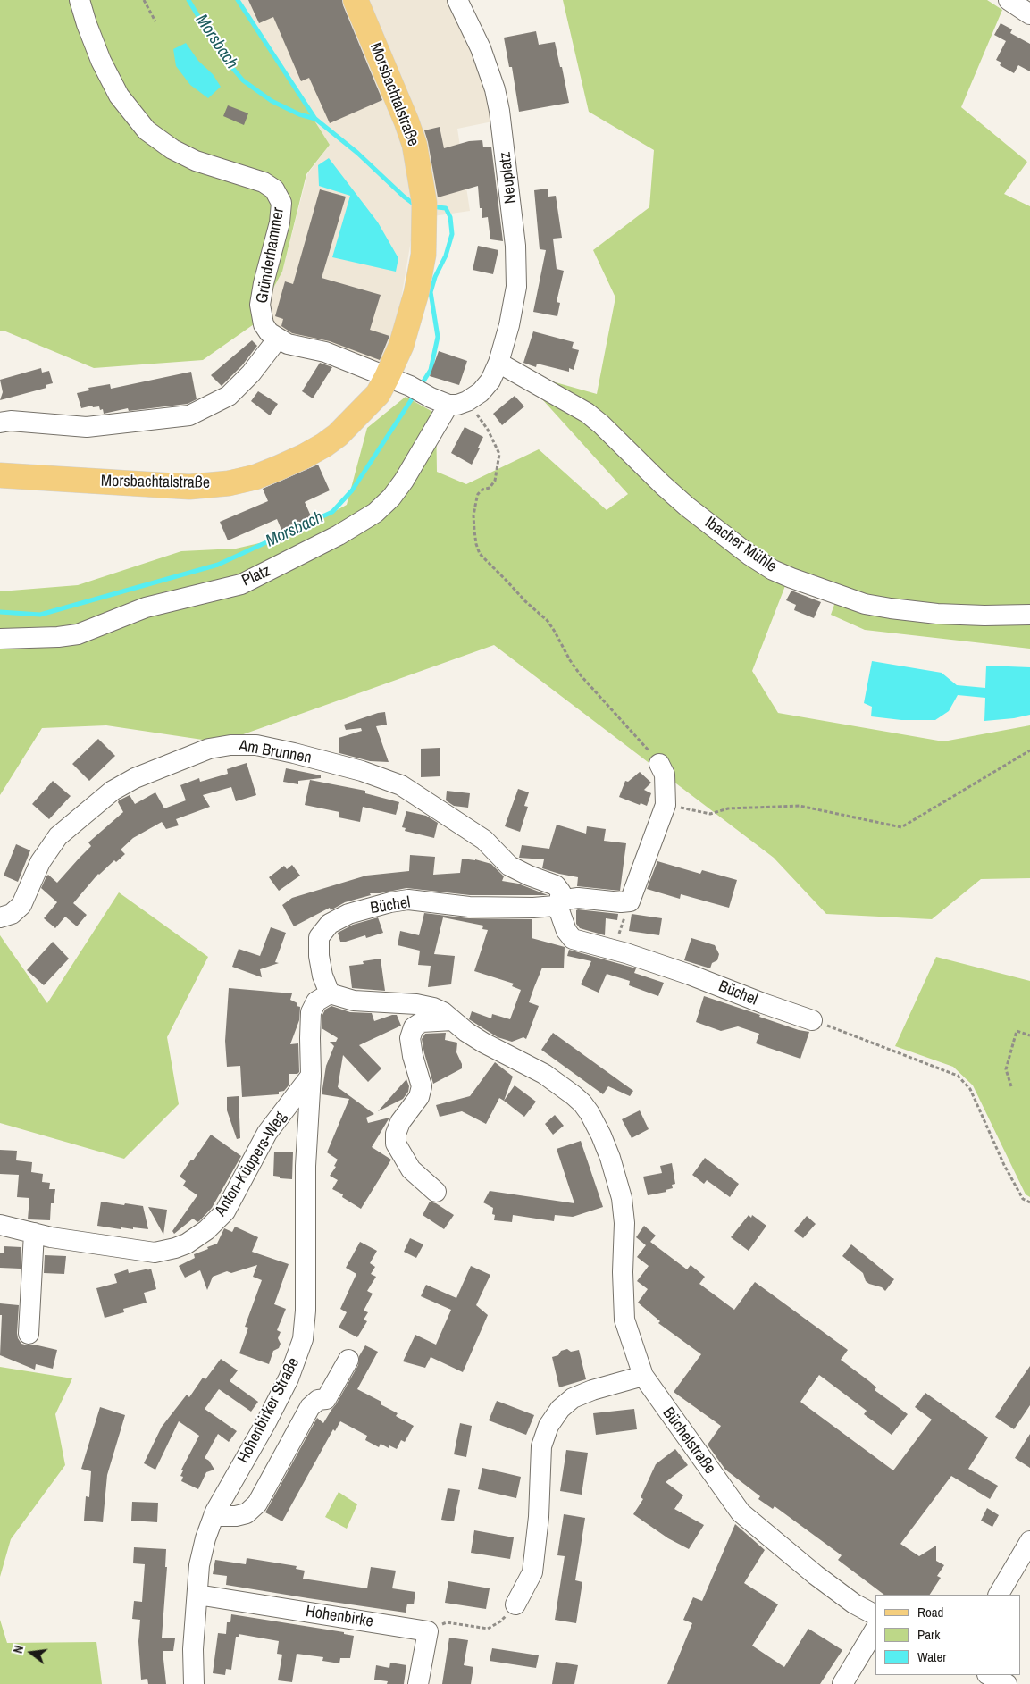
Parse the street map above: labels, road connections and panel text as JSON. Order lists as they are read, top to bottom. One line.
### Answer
{"streets":{"main road":["Morsbachtalstraße"],"street":["Neuplatz","Gründerhammer","Ibacher Mühle","Platz","Am Brunnen","Büchel","Anton-Küppers-Weg","Hohenbirker Straße","Büchelstraße","Hohenbirke"]},"crossings":[["Morsbachtalstraße","Gründerhammer"],["Neuplatz","Ibacher Mühle"],["Gründerhammer","Platz"],["Am Brunnen","Büchel"],["Anton-Küppers-Weg","Hohenbirker Straße"],["Hohenbirker Straße","Hohenbirke"]],"water":["Morsbach"],"legend":["Road","Park","Water"],"north":"left"}
